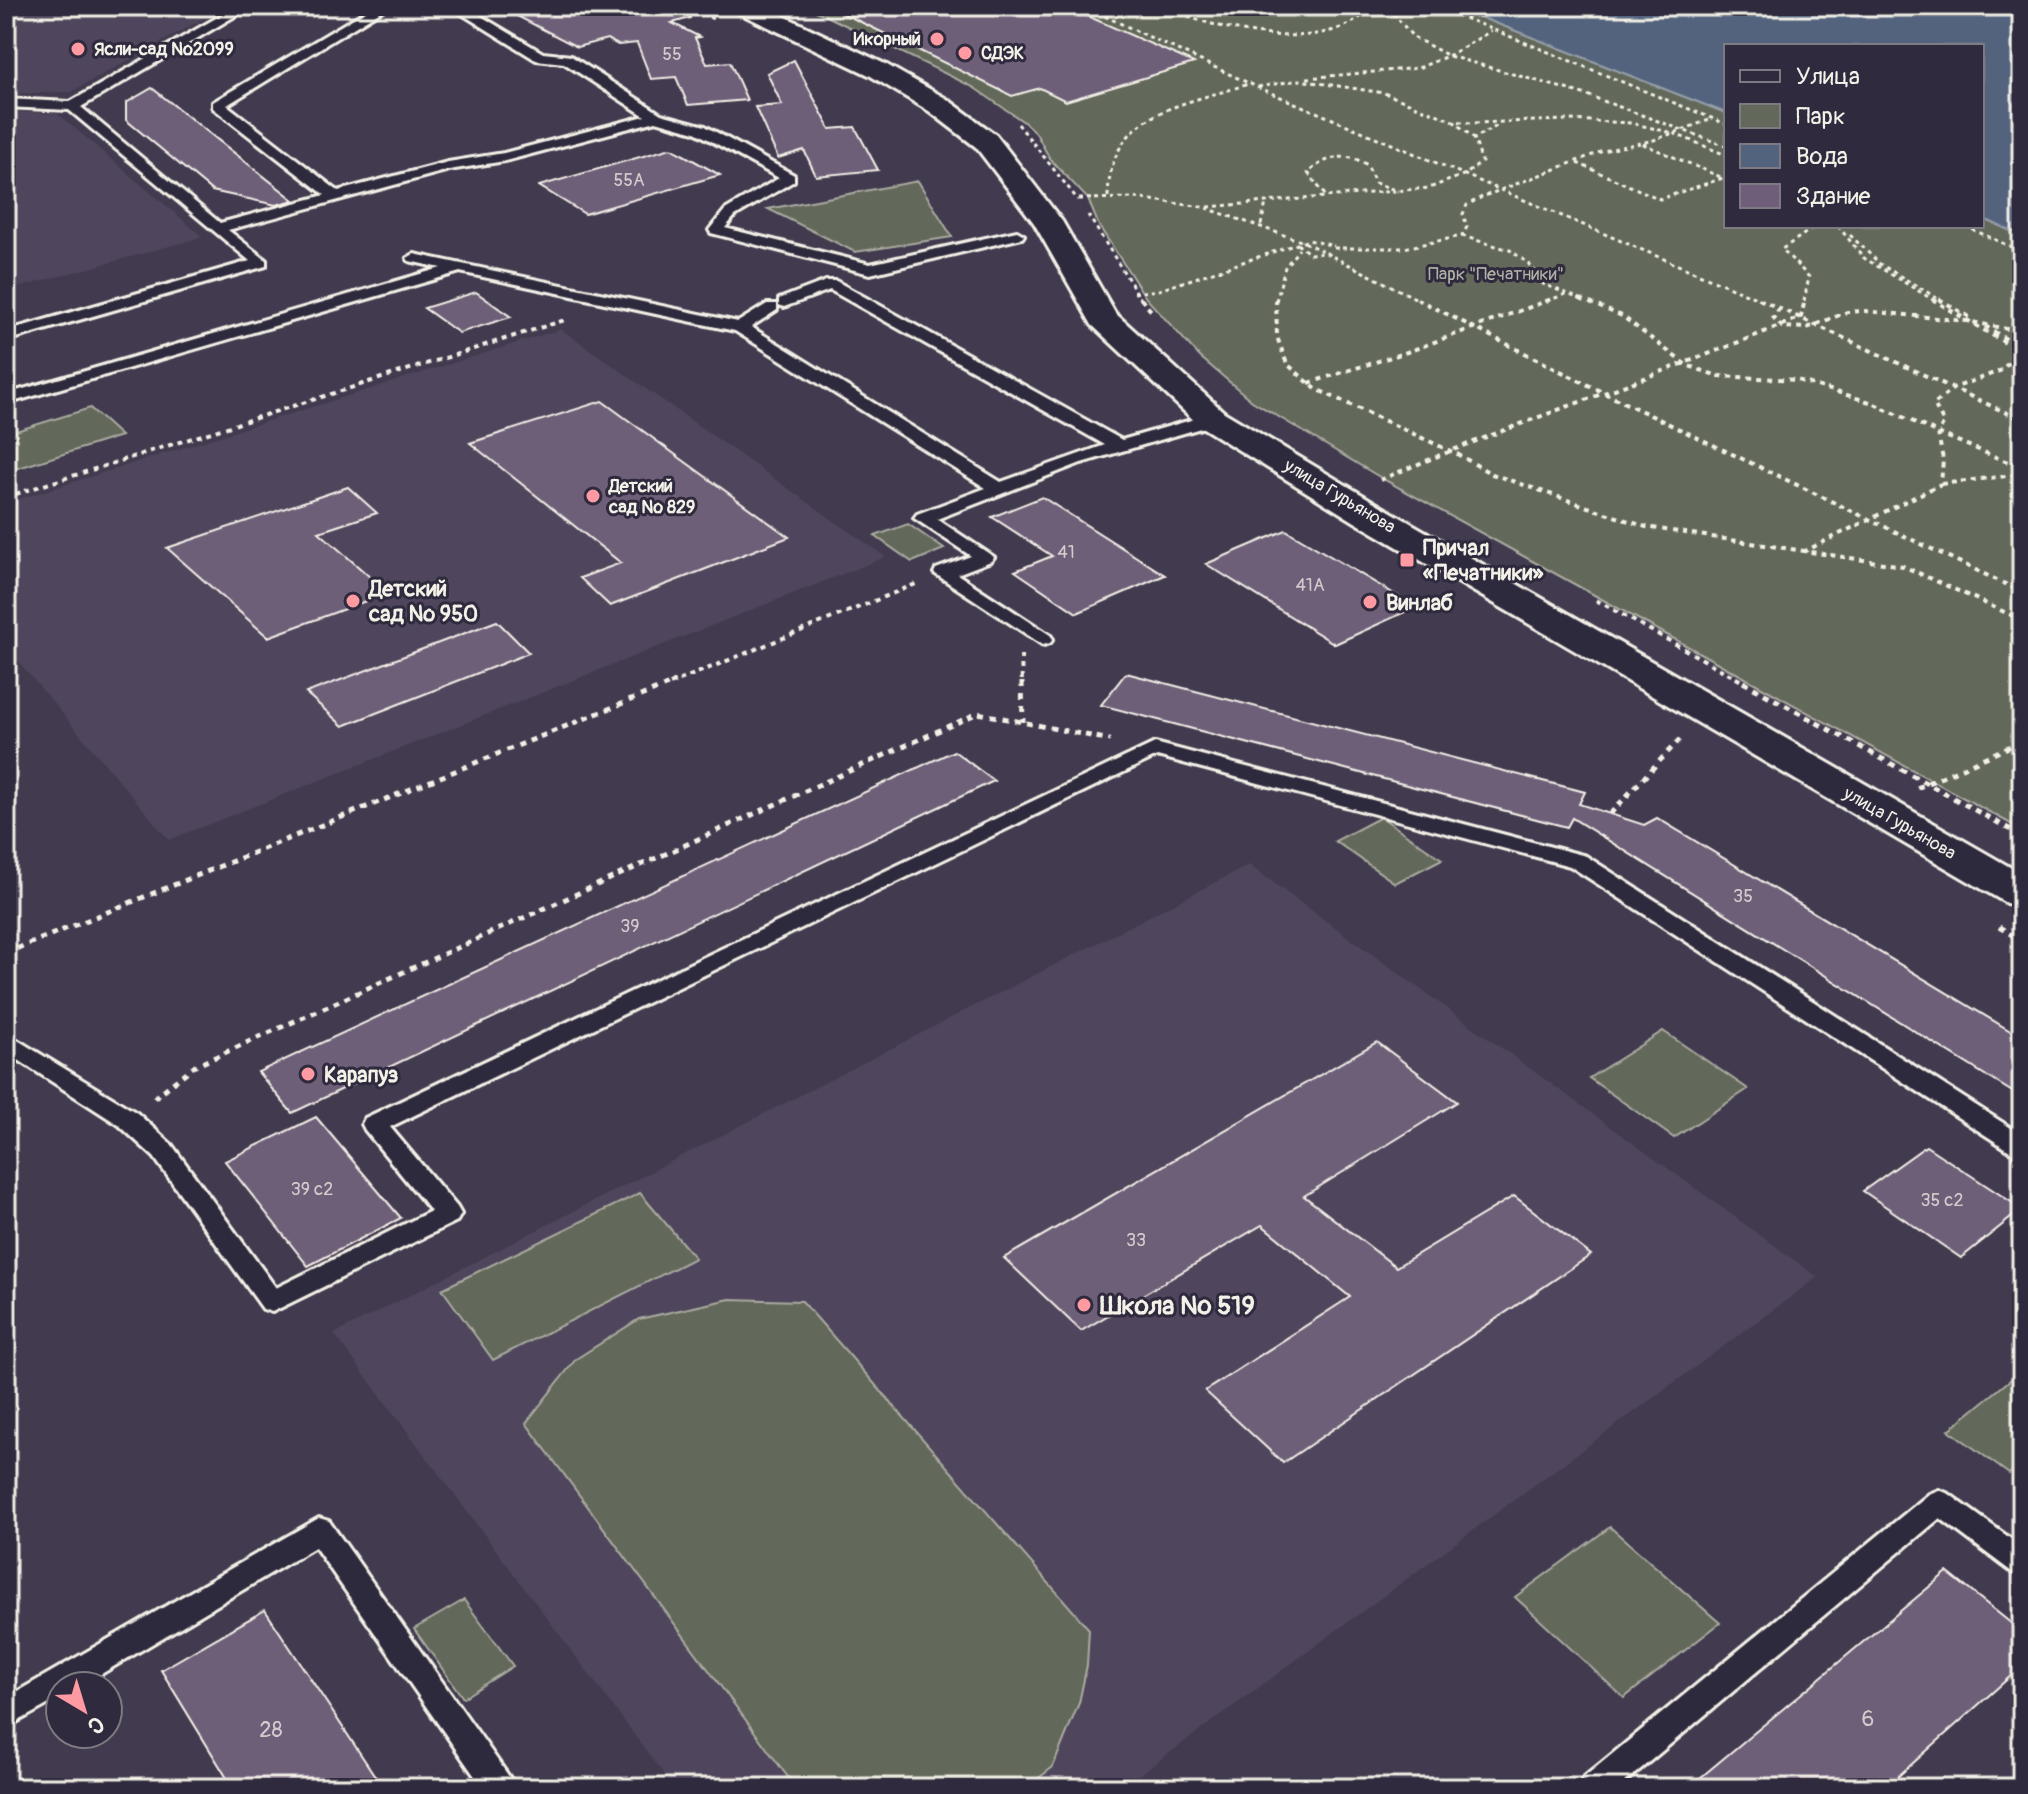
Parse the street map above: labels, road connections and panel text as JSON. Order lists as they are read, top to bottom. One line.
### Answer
{"streets":{"street":["улица Гурьянова"]},"parks":["Парк \"Печатники\""],"places":{"other":["Икорный","Ясли-сад №2099","СДЭК","Детский сад № 829","Детский сад № 950","Винлаб","Карапуз","Школа № 519"],"transit":["Причал «Печатники»"]},"house_numbers":["55","55А","41","41А","35","39","39 с2","35 с2","33","6","28"],"legend":["Улица","Парк","Вода","Здание"],"north":"bottom right"}
